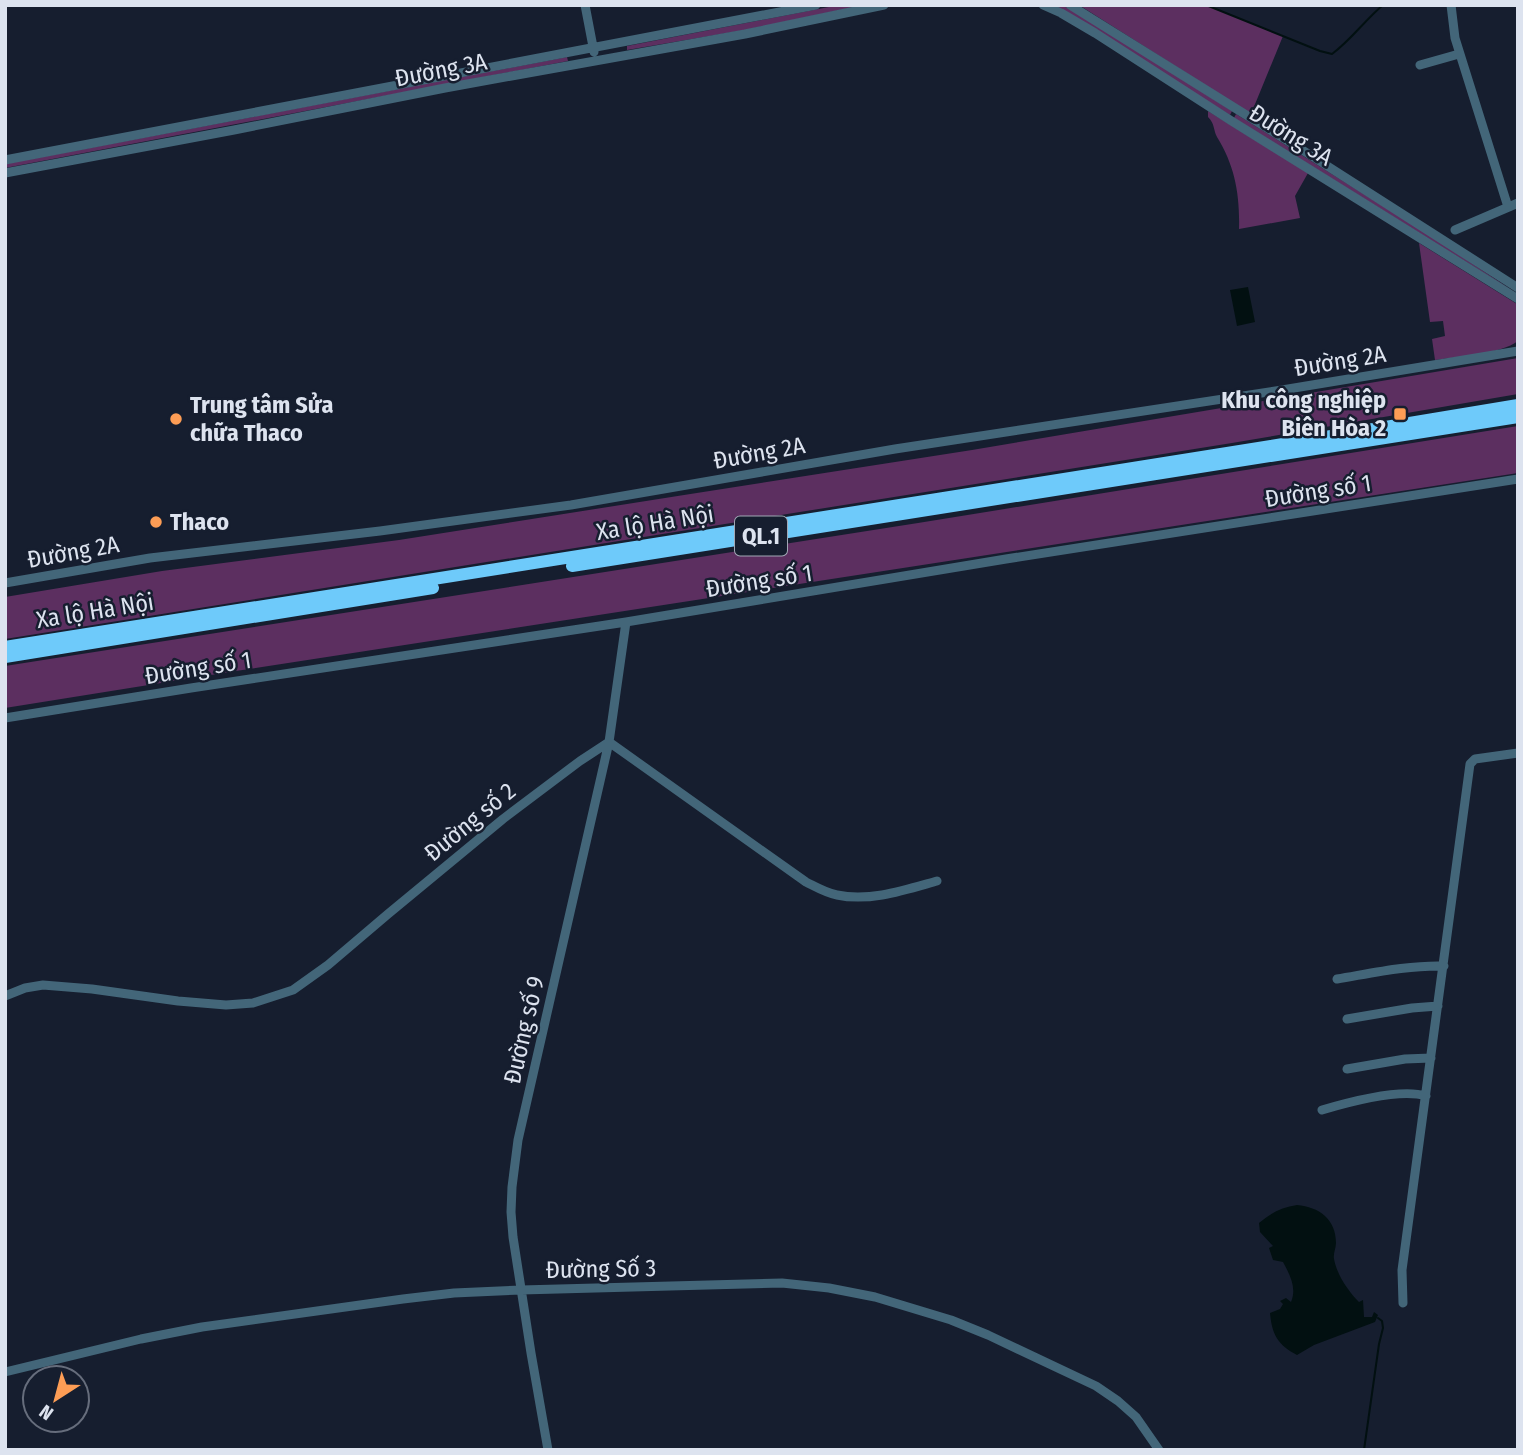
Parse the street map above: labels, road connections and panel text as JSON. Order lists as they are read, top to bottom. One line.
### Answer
{"streets":{"highway":["Xa lộ Hà Nội","QL.1"],"street":["Đường 3A","Đường 2A","Đường số 1","Đường số 2","Đường số 9","Đường Số 3"]},"crossings":[["Đường số 1","Đường số 9"],["Đường số 2","Đường số 9"],["Đường số 9","Đường Số 3"]],"places":{"transit":["Khu công nghiệp Biên Hòa 2"],"other":["Trung tâm Sửa chữa Thaco","Thaco"]},"north":"bottom left"}
